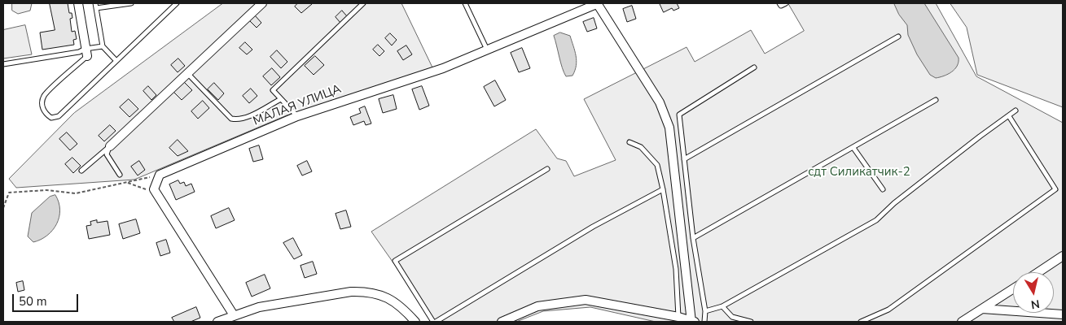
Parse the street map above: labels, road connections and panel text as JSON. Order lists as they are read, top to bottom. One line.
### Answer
{"streets":{"street":["МАЛАЯ УЛИЦА"]},"parks":["сдт Силикатчик-2"],"scale_bar":"50 m","north":"bottom"}
